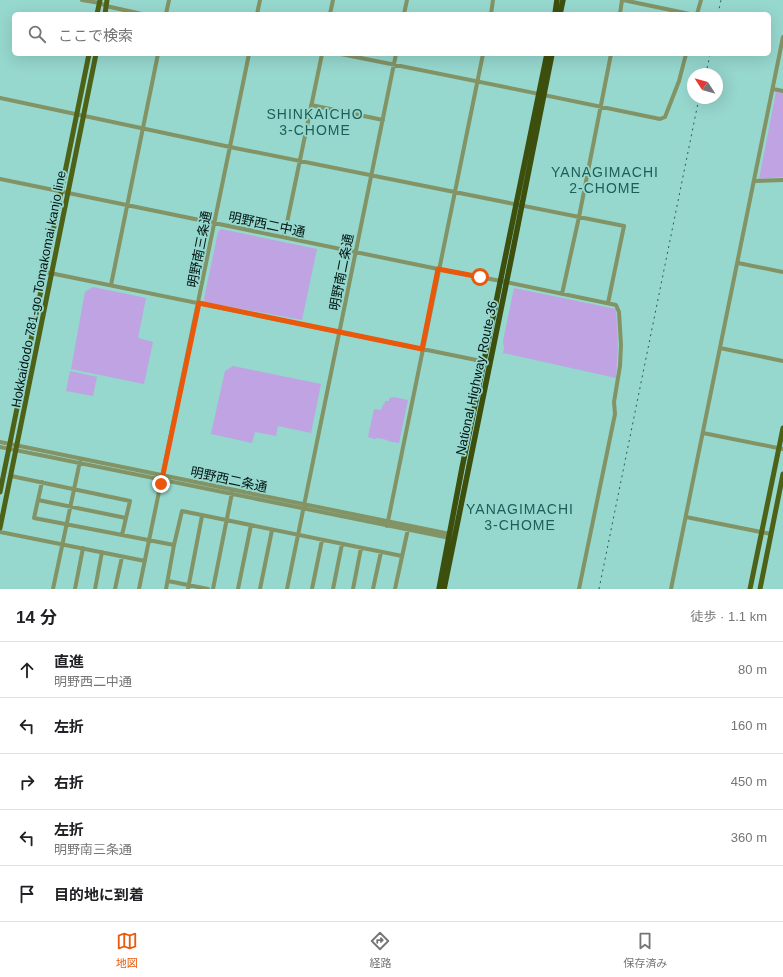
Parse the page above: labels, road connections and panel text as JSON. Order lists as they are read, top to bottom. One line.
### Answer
{"streets":{"highway":["National Highway Route 36"],"main road":["Hokkaidodo 781-go Tomakomai kanjo line"],"street":["明野西二中通","明野南三条通","明野南二条通","明野西二条通"]},"crossings":[["明野西二中通","明野南三条通"],["明野西二中通","明野南二条通"],["明野西二中通","Hokkaidodo 781-go Tomakomai kanjo line"],["明野西二中通","National Highway Route 36"],["明野南三条通","明野西二条通"],["明野南二条通","明野西二条通"],["Hokkaidodo 781-go Tomakomai kanjo line","明野西二条通"],["National Highway Route 36","明野西二条通"]],"districts":["SHINKAICHO 3-CHOME","YANAGIMACHI 2-CHOME","YANAGIMACHI 3-CHOME"],"north":"top left","page":{"search":"ここで検索","heading":["14 分","徒歩 · 1.1 km"],"list":[["直進","明野西二中通","80 m"],["左折","160 m"],["右折","450 m"],["左折","明野南三条通","360 m"],"目的地に到着"],"nav":["地図","経路","保存済み"]}}
